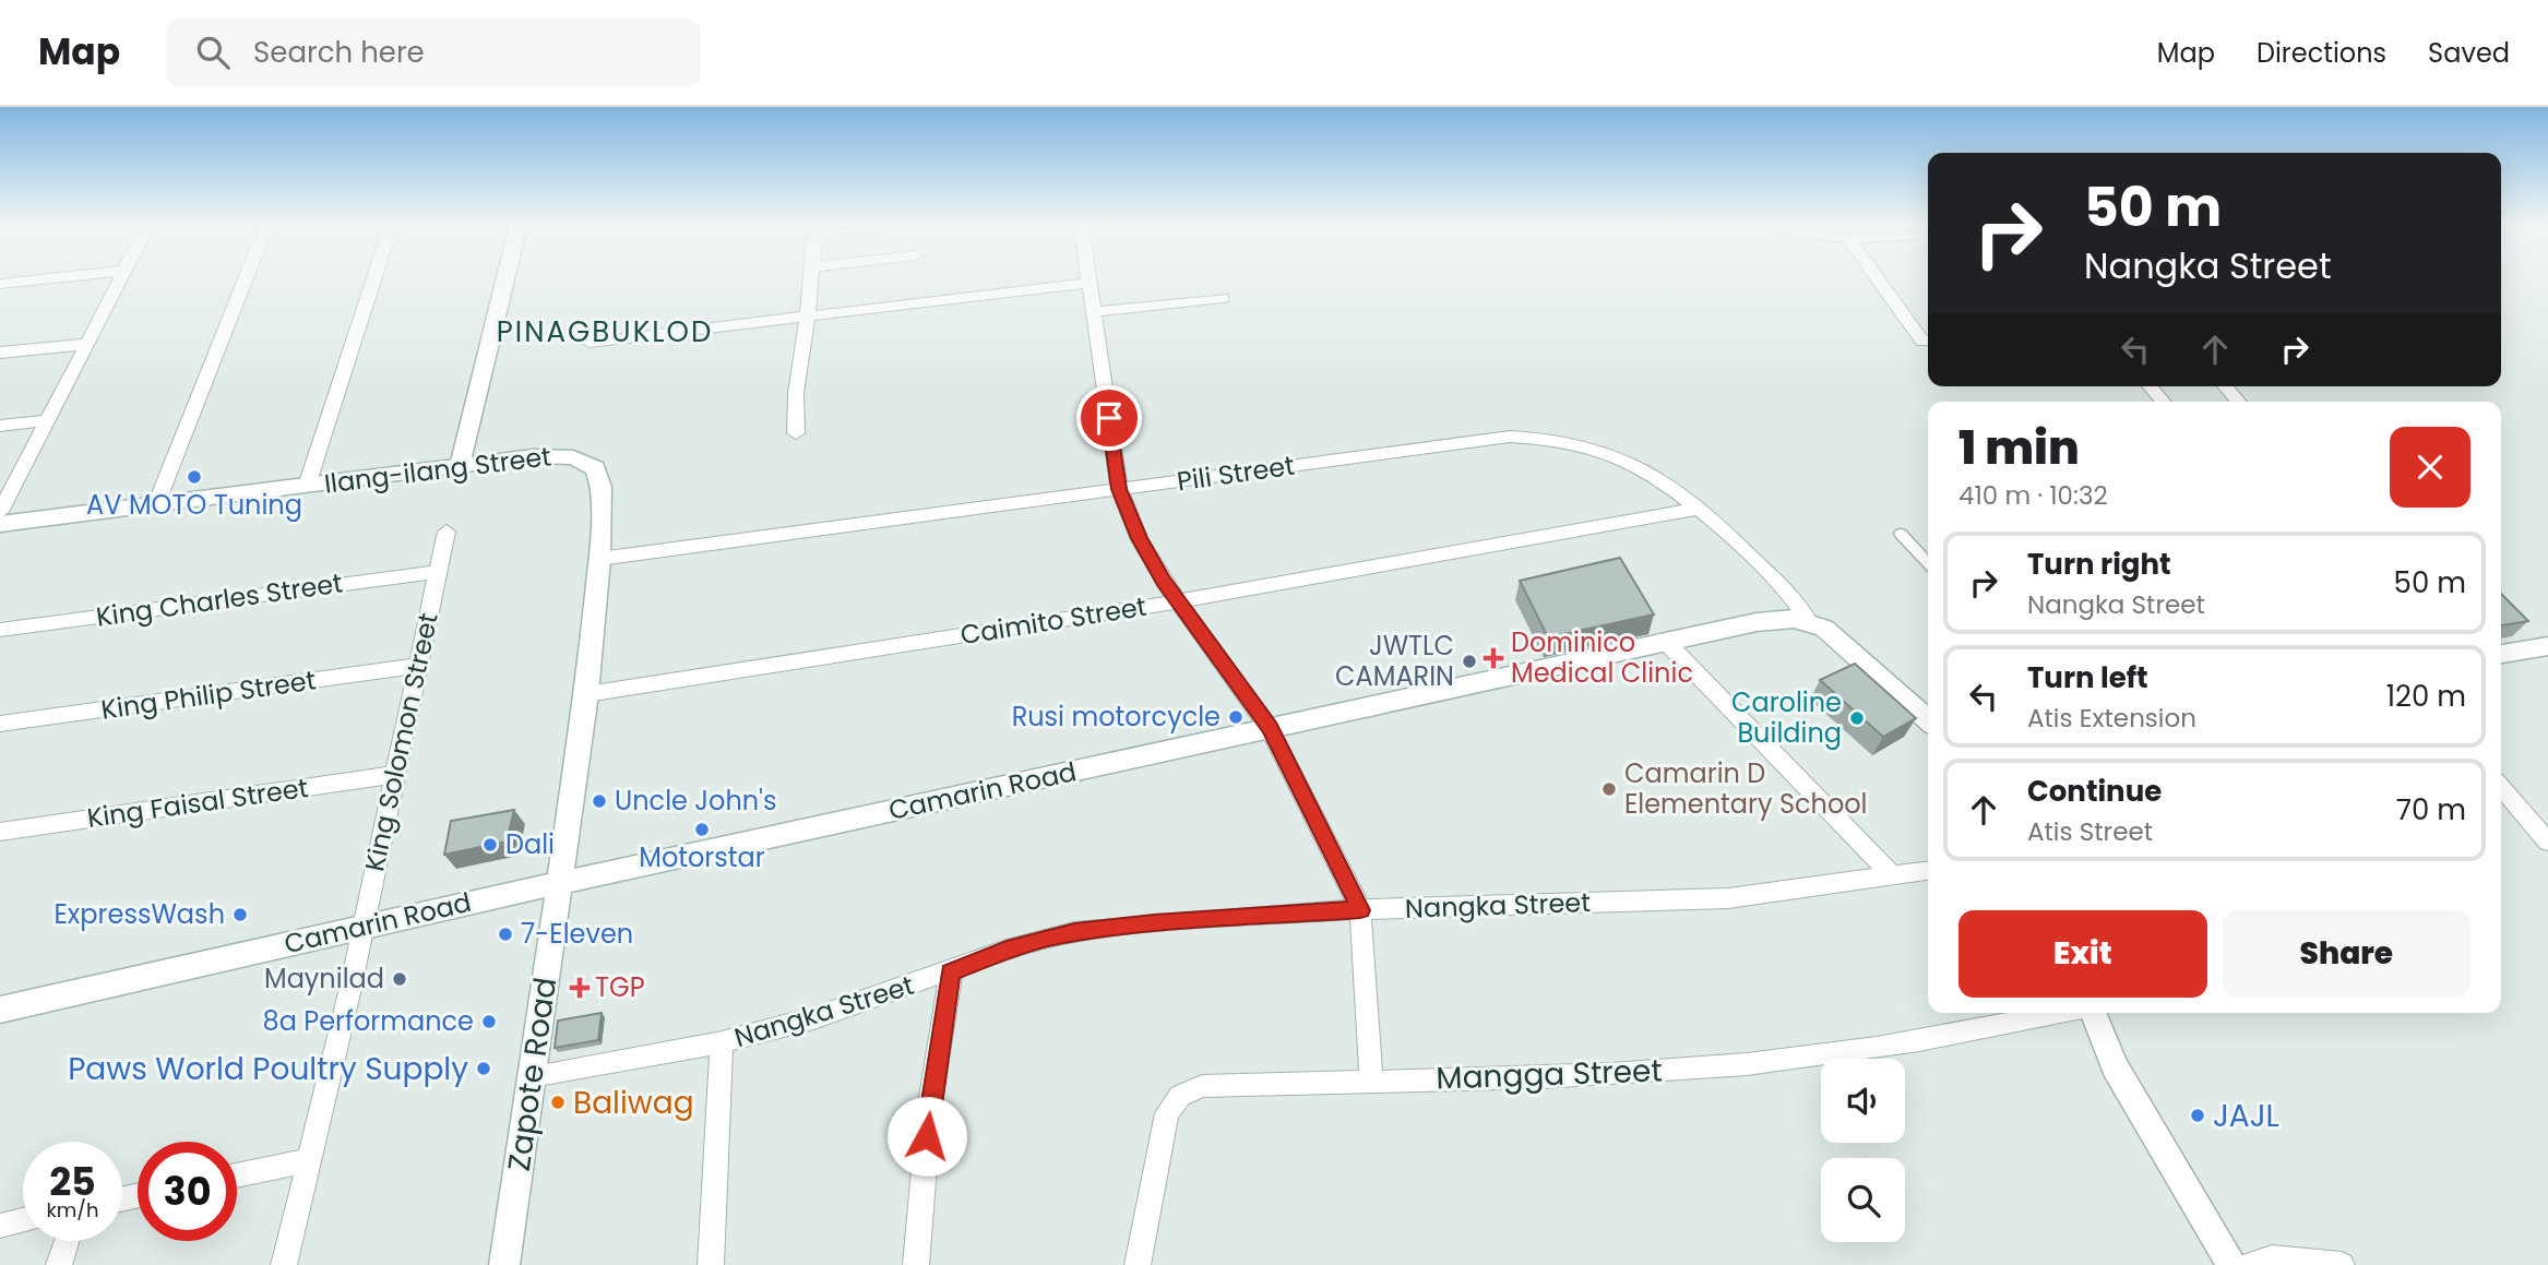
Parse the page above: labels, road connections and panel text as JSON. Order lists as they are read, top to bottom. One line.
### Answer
{"streets":{"main road":["Ilang-ilang Street","Camarin Road","Zapote Road"],"street":["Pili Street","King Charles Street","Caimito Street","King Philip Street","King Solomon Street","King Faisal Street","Nangka Street","Mangga Street"]},"crossings":[["Ilang-ilang Street","Pili Street"],["Ilang-ilang Street","Caimito Street"],["Ilang-ilang Street","Camarin Road"],["Ilang-ilang Street","Zapote Road"],["Pili Street","Caimito Street"],["Pili Street","Camarin Road"],["King Charles Street","King Solomon Street"],["King Philip Street","King Solomon Street"],["King Solomon Street","Camarin Road"],["King Solomon Street","King Faisal Street"],["Camarin Road","Zapote Road"],["Nangka Street","Zapote Road"]],"districts":["PINAGBUKLOD"],"places":{"other":["AV MOTO Tuning","JWTLC CAMARIN","Rusi motorcycle","Caroline Building","Camarin D Elementary School","Uncle John's","Motorstar","Dali","ExpressWash","7-Eleven","Maynilad","8a Performance","Paws World Poultry Supply","Baliwag","JAJL"],"health":["Dominico Medical Clinic","TGP"]},"page":{"header":"Map","search":"Search here","nav":["Map","Directions","Saved"],"turn":["50 m","Nangka Street"],"heading":["1 min","410 m · 10:32"],"list":[{"name":"Turn right","note":"Nangka Street","value":"50 m"},{"name":"Turn left","note":"Atis Extension","value":"120 m"},{"name":"Continue","note":"Atis Street","value":"70 m"}],"buttons":["Exit","Share"],"speed":"25 km/h","limit":"30"}}
